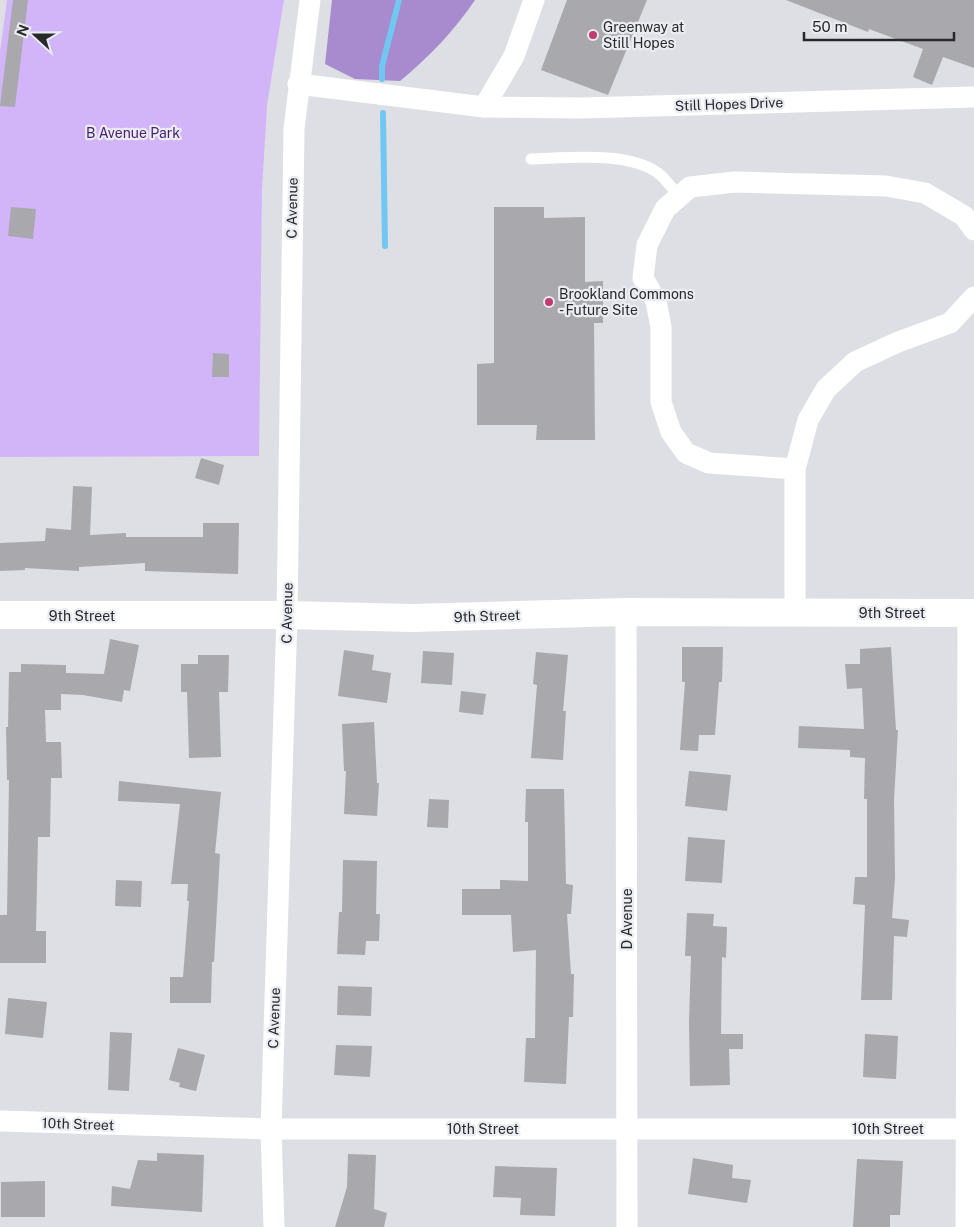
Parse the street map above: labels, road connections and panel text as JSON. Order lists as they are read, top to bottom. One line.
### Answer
{"streets":{"main road":["9th Street"],"street":["Still Hopes Drive","C Avenue","D Avenue","10th Street"]},"crossings":[["Still Hopes Drive","C Avenue"],["C Avenue","9th Street"],["C Avenue","10th Street"],["9th Street","D Avenue"],["D Avenue","10th Street"]],"parks":["B Avenue Park"],"places":["Greenway at Still Hopes","Brookland Commons - Future Site"],"scale_bar":"50 m","north":"left"}
